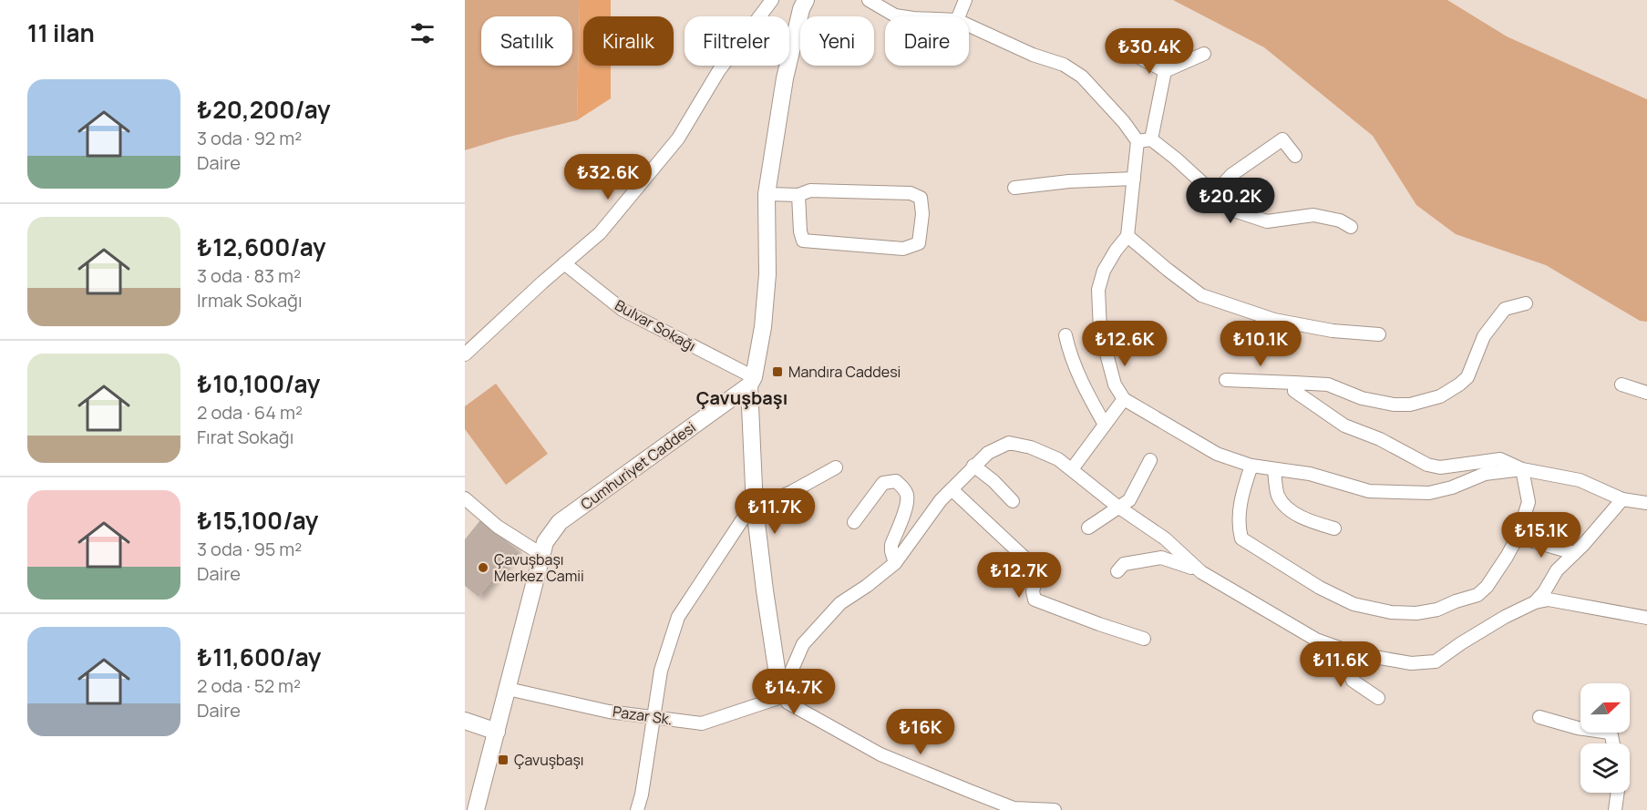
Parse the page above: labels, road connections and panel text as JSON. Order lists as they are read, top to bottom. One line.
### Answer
{"streets":{"main road":["Cumhuriyet Caddesi"],"street":["Bulvar Sokağı","Pazar Sk."]},"crossings":[["Bulvar Sokağı","Cumhuriyet Caddesi"],["Cumhuriyet Caddesi","Pazar Sk."]],"districts":["Çavuşbaşı"],"places":{"transit":["Mandıra Caddesi","Çavuşbaşı"],"other":["Çavuşbaşı Merkez Camii"]},"north":"right","page":{"heading":"11 ilan","chip":["Satılık","Kiralık","Filtreler","Yeni","Daire"],"price":["₺30.4K","₺32.6K","₺20.2K","₺12.6K","₺10.1K","₺11.7K","₺15.1K","₺12.7K","₺11.6K","₺14.7K","₺16K"],"list":[{"name":"₺20,200/ay","note":"3 oda · 92 m² · Daire"},{"name":"₺12,600/ay","note":"3 oda · 83 m² · Irmak Sokağı"},{"name":"₺10,100/ay","note":"2 oda · 64 m² · Fırat Sokağı"},{"name":"₺15,100/ay","note":"3 oda · 95 m² · Daire"},{"name":"₺11,600/ay","note":"2 oda · 52 m² · Daire"}]}}
